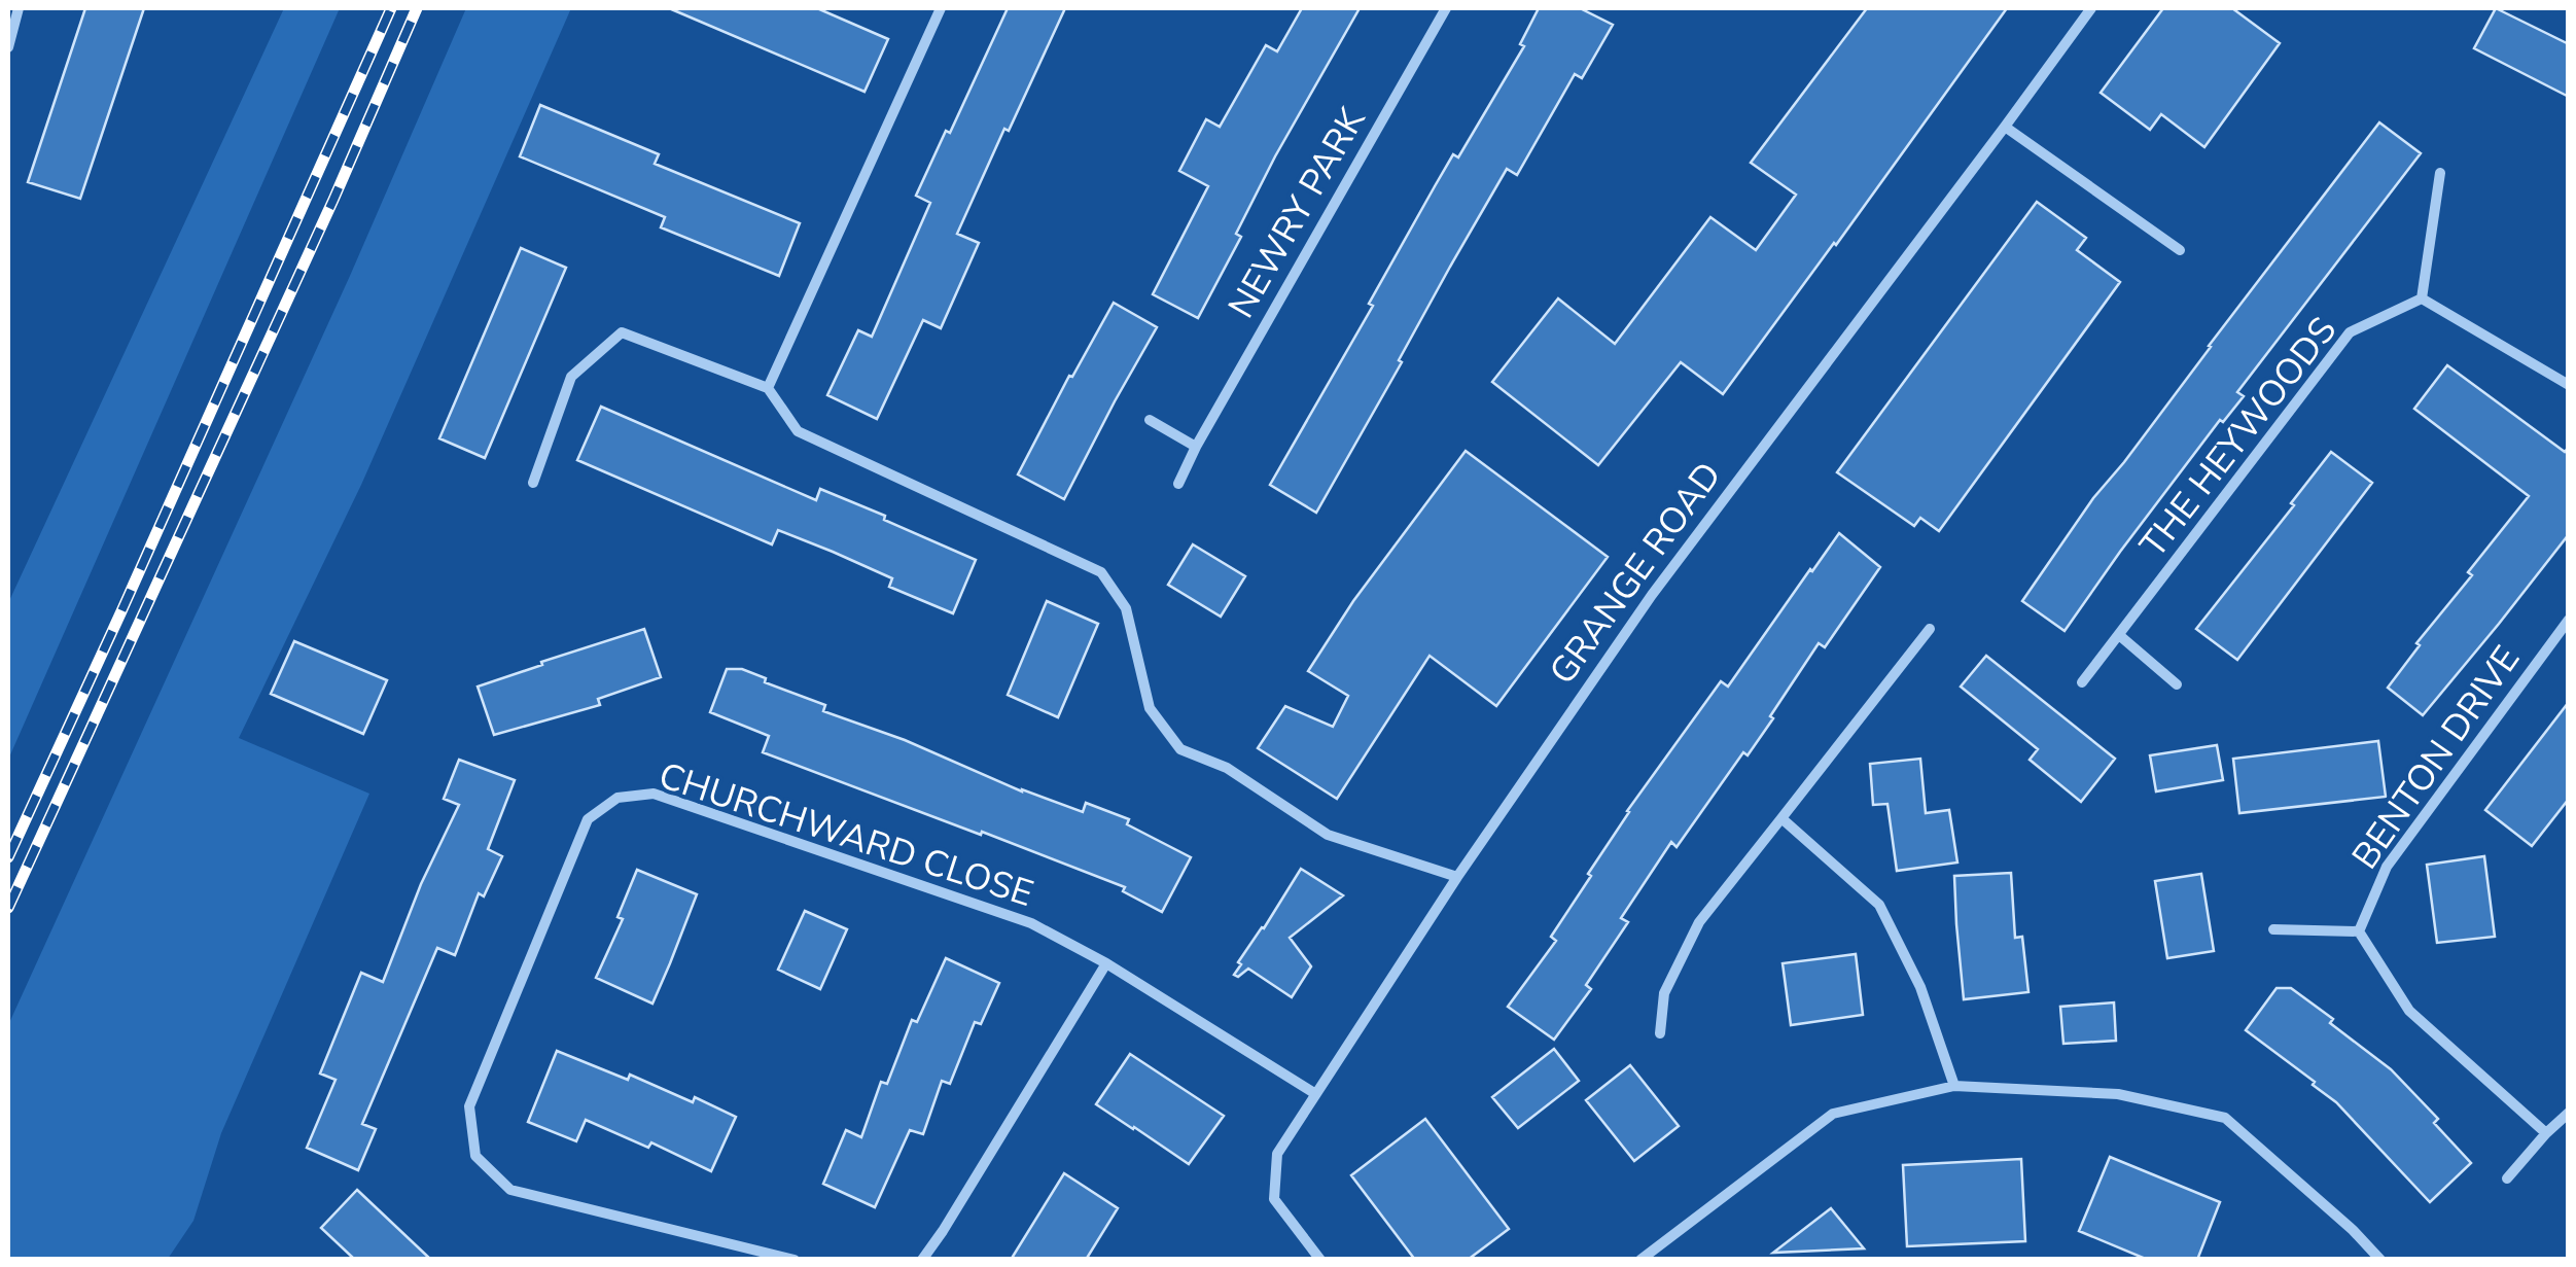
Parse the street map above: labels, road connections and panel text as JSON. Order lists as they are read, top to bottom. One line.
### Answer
{"streets":{"street":["NEWRY PARK","THE HEYWOODS","GRANGE ROAD","BENTON DRIVE","CHURCHWARD CLOSE"]},"crossings":[["GRANGE ROAD","CHURCHWARD CLOSE"]]}
